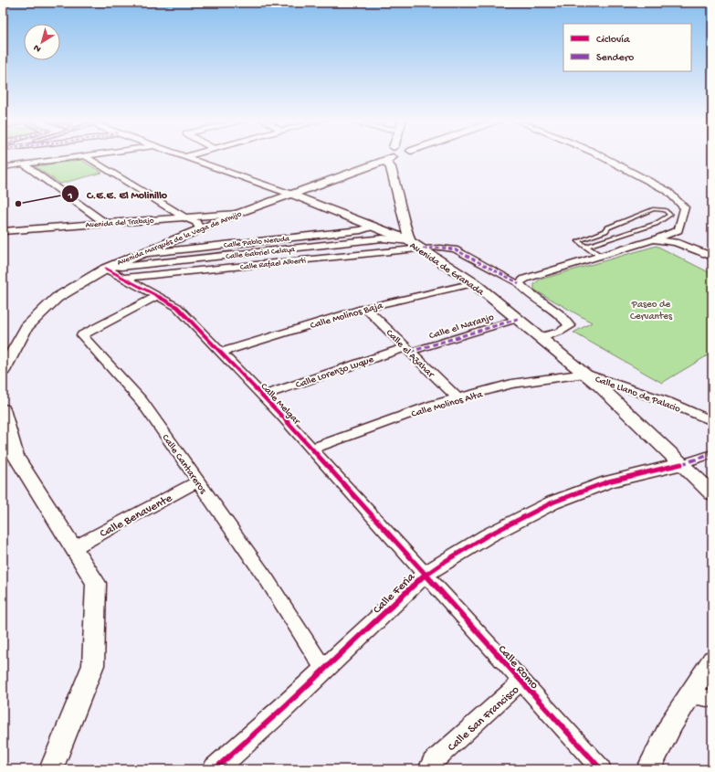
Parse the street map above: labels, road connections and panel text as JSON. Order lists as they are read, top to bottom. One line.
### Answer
{"streets":{"street":["Avenida del Trabajo","Avenida Marqués de la Vega de Armijo","Calle Pablo Neruda","Calle Gabriel Celaya","Calle Rafael Alberti","Avenida de Granada","Calle Molinos Baja","Calle el Naranjo","Calle el Azahar","Calle Lorenzo Luque","Calle Llano de Palacio","Calle Melgar","Calle Molinos Alta","Calle Cantareros","Calle Benavente","Calle Feria","Calle Romo","Calle San Francisco"]},"crossings":[["Avenida del Trabajo","Avenida Marqués de la Vega de Armijo"],["Avenida Marqués de la Vega de Armijo","Calle Pablo Neruda"],["Avenida Marqués de la Vega de Armijo","Calle Gabriel Celaya"],["Avenida Marqués de la Vega de Armijo","Avenida de Granada"],["Avenida Marqués de la Vega de Armijo","Calle Melgar"],["Calle Pablo Neruda","Avenida de Granada"],["Calle Gabriel Celaya","Avenida de Granada"],["Calle Gabriel Celaya","Calle Melgar"],["Calle Rafael Alberti","Avenida de Granada"],["Calle Rafael Alberti","Calle Melgar"],["Avenida de Granada","Calle Molinos Baja"],["Avenida de Granada","Calle el Naranjo"],["Avenida de Granada","Calle Llano de Palacio"],["Avenida de Granada","Calle Molinos Alta"],["Calle Molinos Baja","Calle el Azahar"],["Calle Molinos Baja","Calle Melgar"],["Calle el Naranjo","Calle el Azahar"],["Calle el Naranjo","Calle Lorenzo Luque"],["Calle el Azahar","Calle Lorenzo Luque"],["Calle el Azahar","Calle Molinos Alta"],["Calle Lorenzo Luque","Calle Melgar"],["Calle Llano de Palacio","Calle Molinos Alta"],["Calle Llano de Palacio","Calle Feria"],["Calle Melgar","Calle Molinos Alta"],["Calle Melgar","Calle Cantareros"],["Calle Melgar","Calle Feria"],["Calle Melgar","Calle Romo"],["Calle Cantareros","Calle Benavente"],["Calle Cantareros","Calle Feria"],["Calle Feria","Calle Romo"],["Calle Romo","Calle San Francisco"]],"parks":["Paseo de Cervantes"],"places":["C.E.E. El Molinillo"],"legend":["Ciclovía","Sendero"],"north":"bottom left"}
